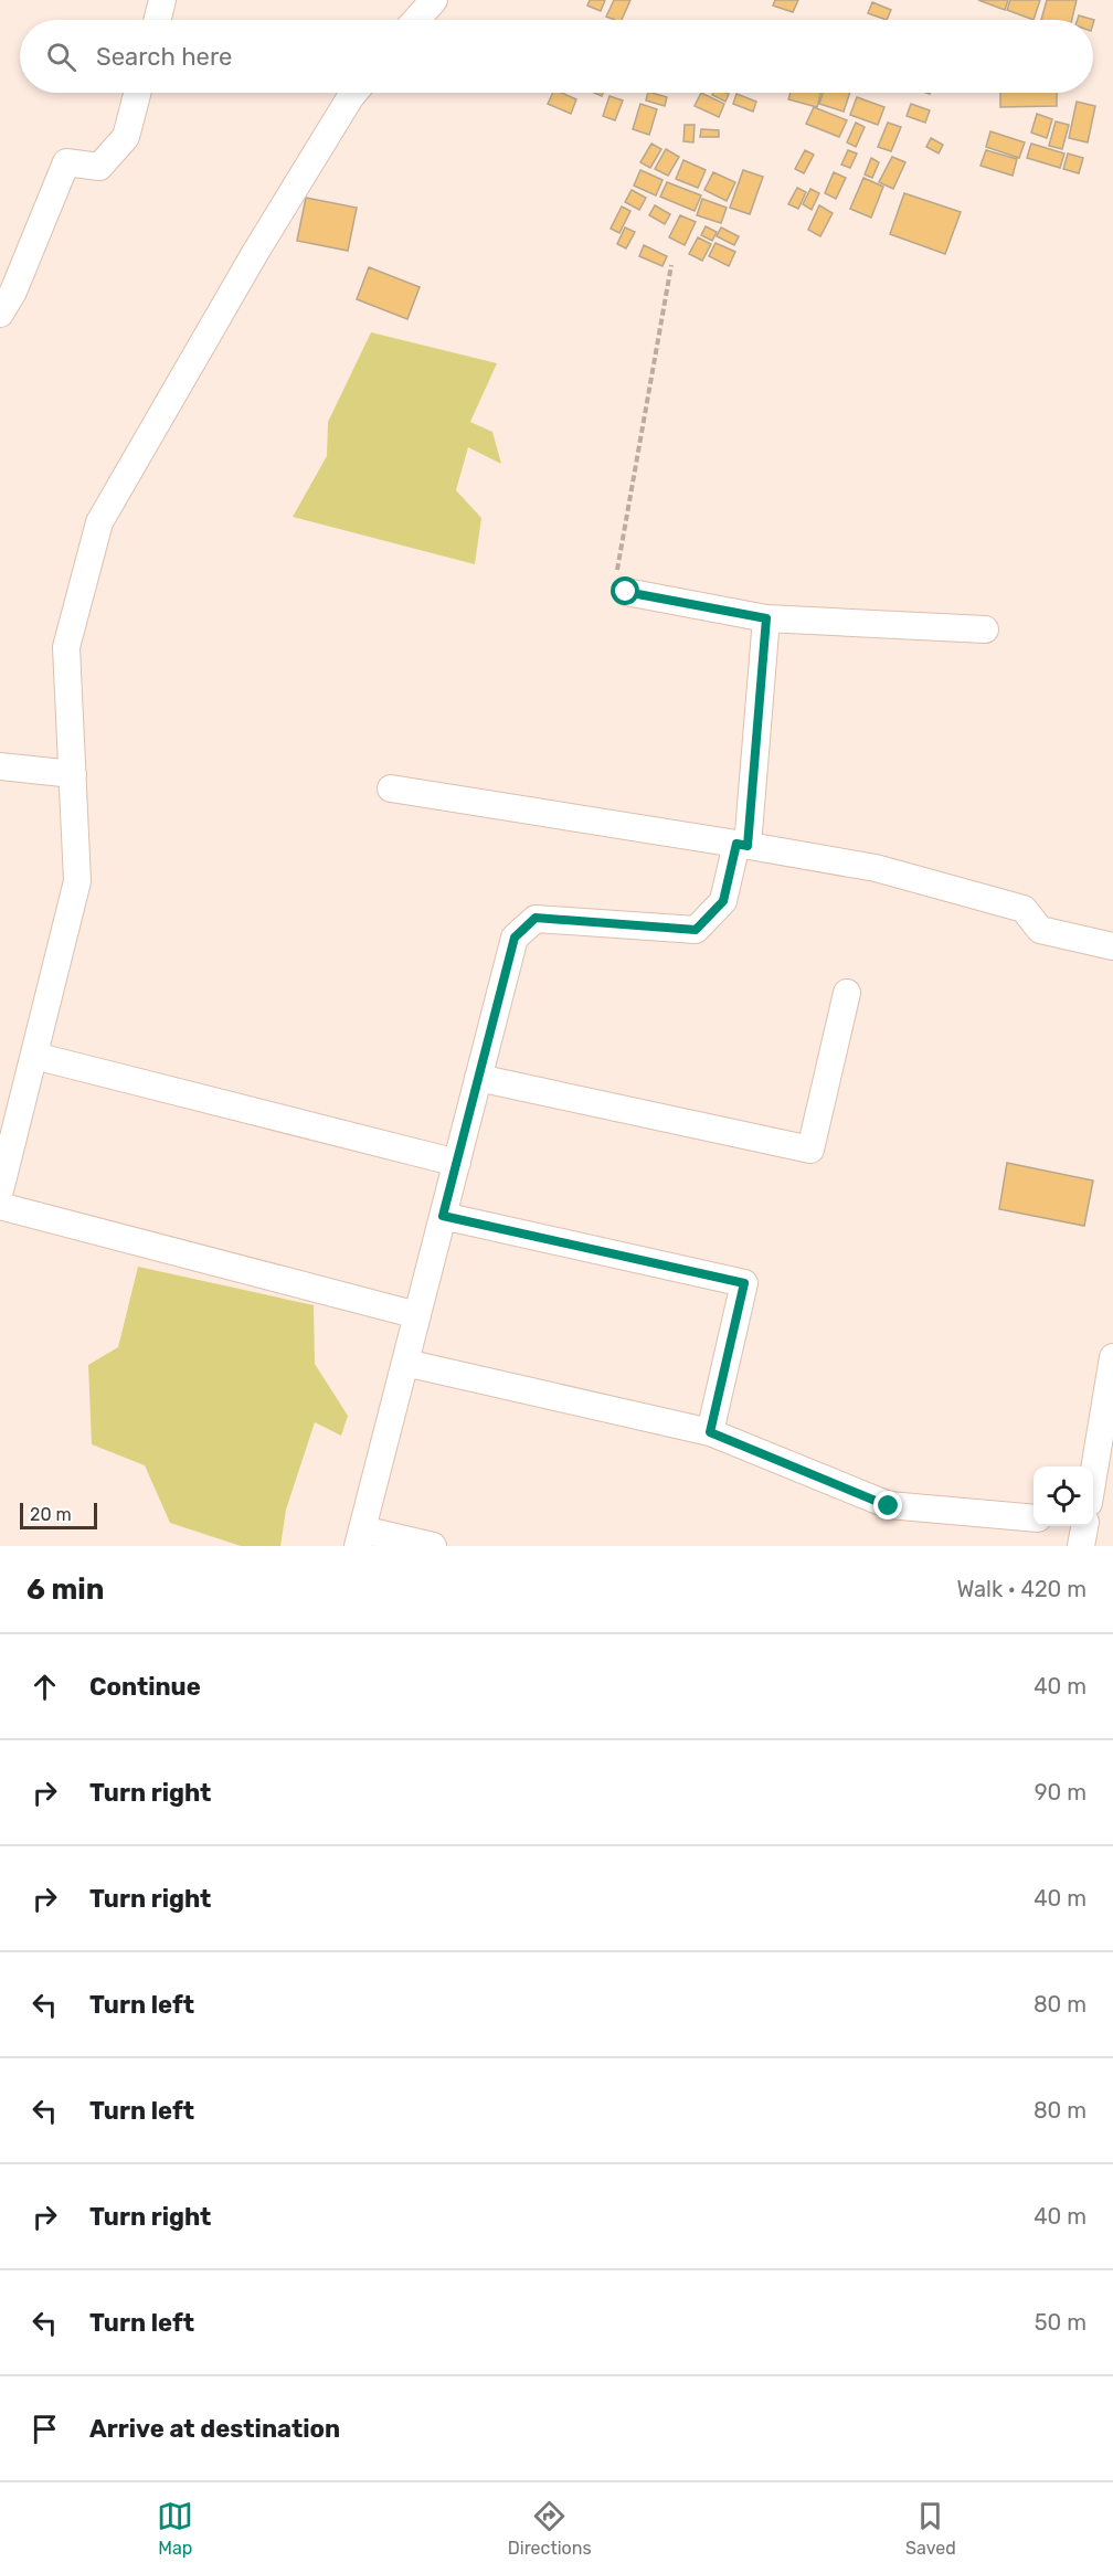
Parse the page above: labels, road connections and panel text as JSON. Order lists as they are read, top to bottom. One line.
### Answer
{"scale_bar":"20 m","page":{"search":"Search here","scale":"20 m","heading":["6 min","Walk · 420 m"],"list":[["Continue","40 m"],["Turn right","90 m"],["Turn right","40 m"],["Turn left","80 m"],["Turn left","80 m"],["Turn right","40 m"],["Turn left","50 m"],"Arrive at destination"],"nav":["Map","Directions","Saved"]}}
